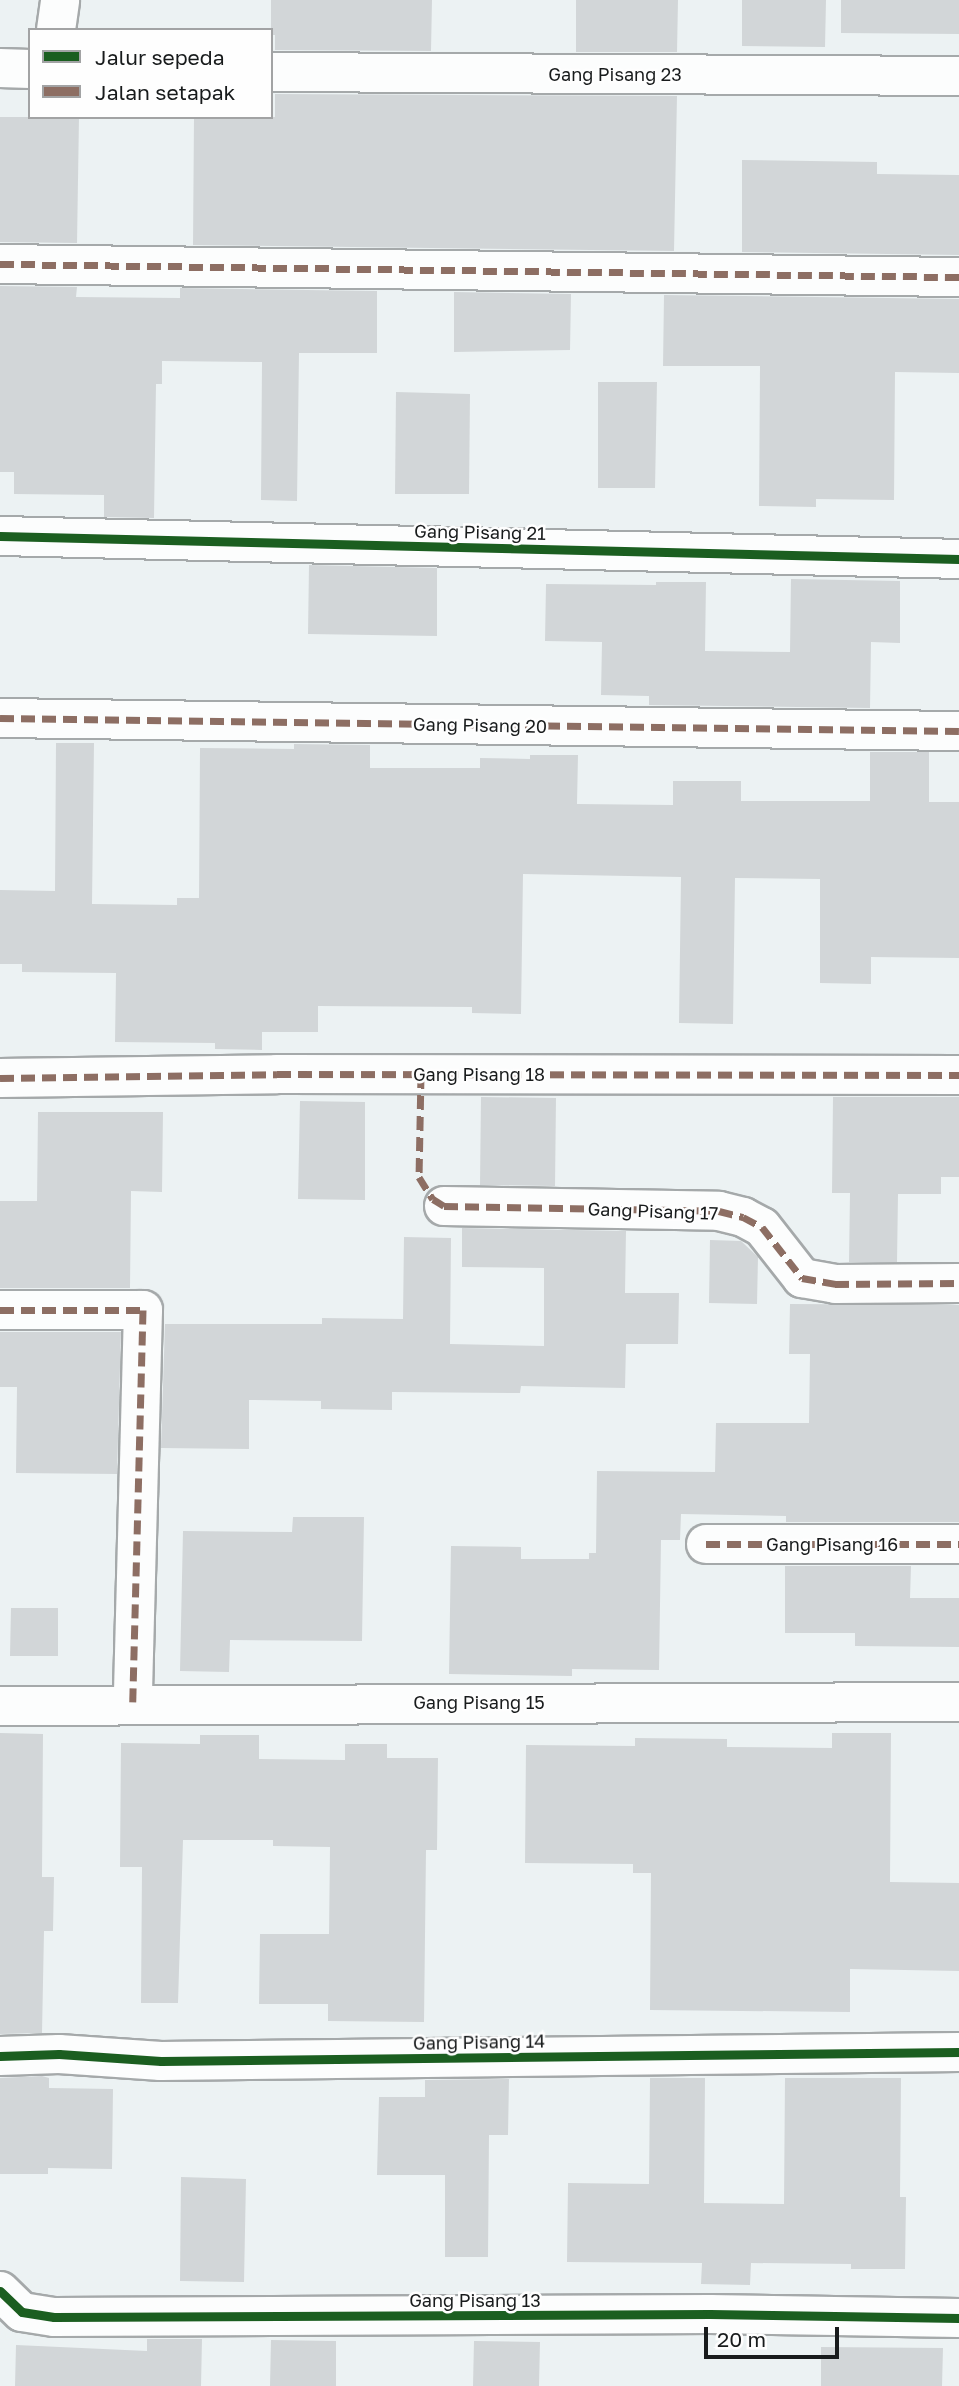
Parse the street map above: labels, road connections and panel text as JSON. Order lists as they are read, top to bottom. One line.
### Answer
{"streets":{"street":["Gang Pisang 23","Gang Pisang 21","Gang Pisang 20","Gang Pisang 18","Gang Pisang 17","Gang Pisang 16","Gang Pisang 15","Gang Pisang 14","Gang Pisang 13"]},"legend":["Jalur sepeda","Jalan setapak"],"scale_bar":"20 m"}
